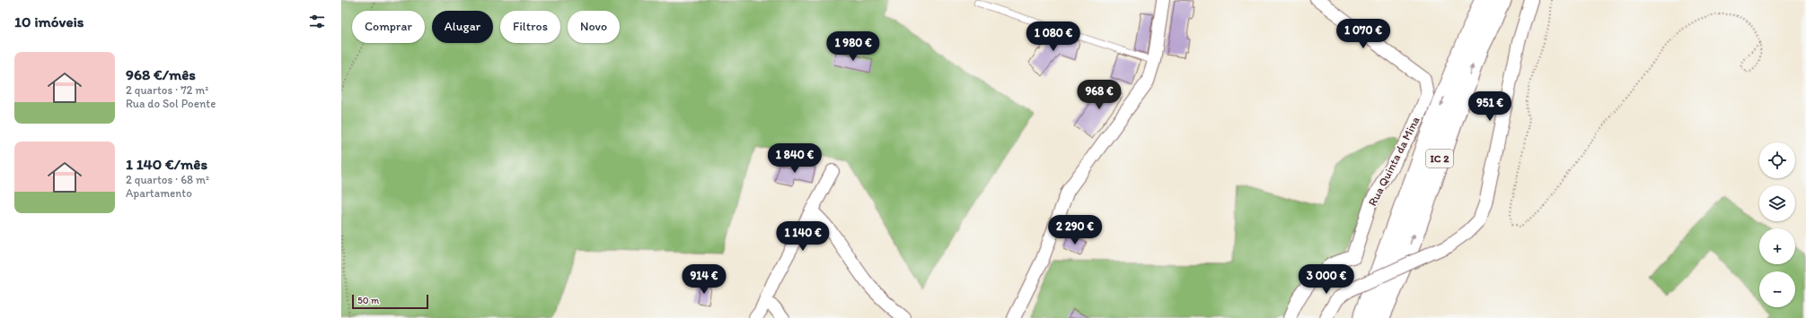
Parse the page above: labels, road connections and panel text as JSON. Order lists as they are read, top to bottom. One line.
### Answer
{"streets":{"highway":["IC 2"],"street":["Rua Quinta da Mina"]},"scale_bar":"50 m","page":{"heading":"10 imóveis","chip":["Comprar","Alugar","Filtros","Novo"],"price":["1 070 €","1 080 €","1 980 €","968 €","951 €","1 840 €","2 290 €","1 140 €","914 €","3 000 €"],"list":[{"name":"968 €/mês","note":"2 quartos · 72 m² · Rua do Sol Poente"},{"name":"1 140 €/mês","note":"2 quartos · 68 m² · Apartamento"}],"map_buttons":["+","−"],"scale":"50 m"}}
